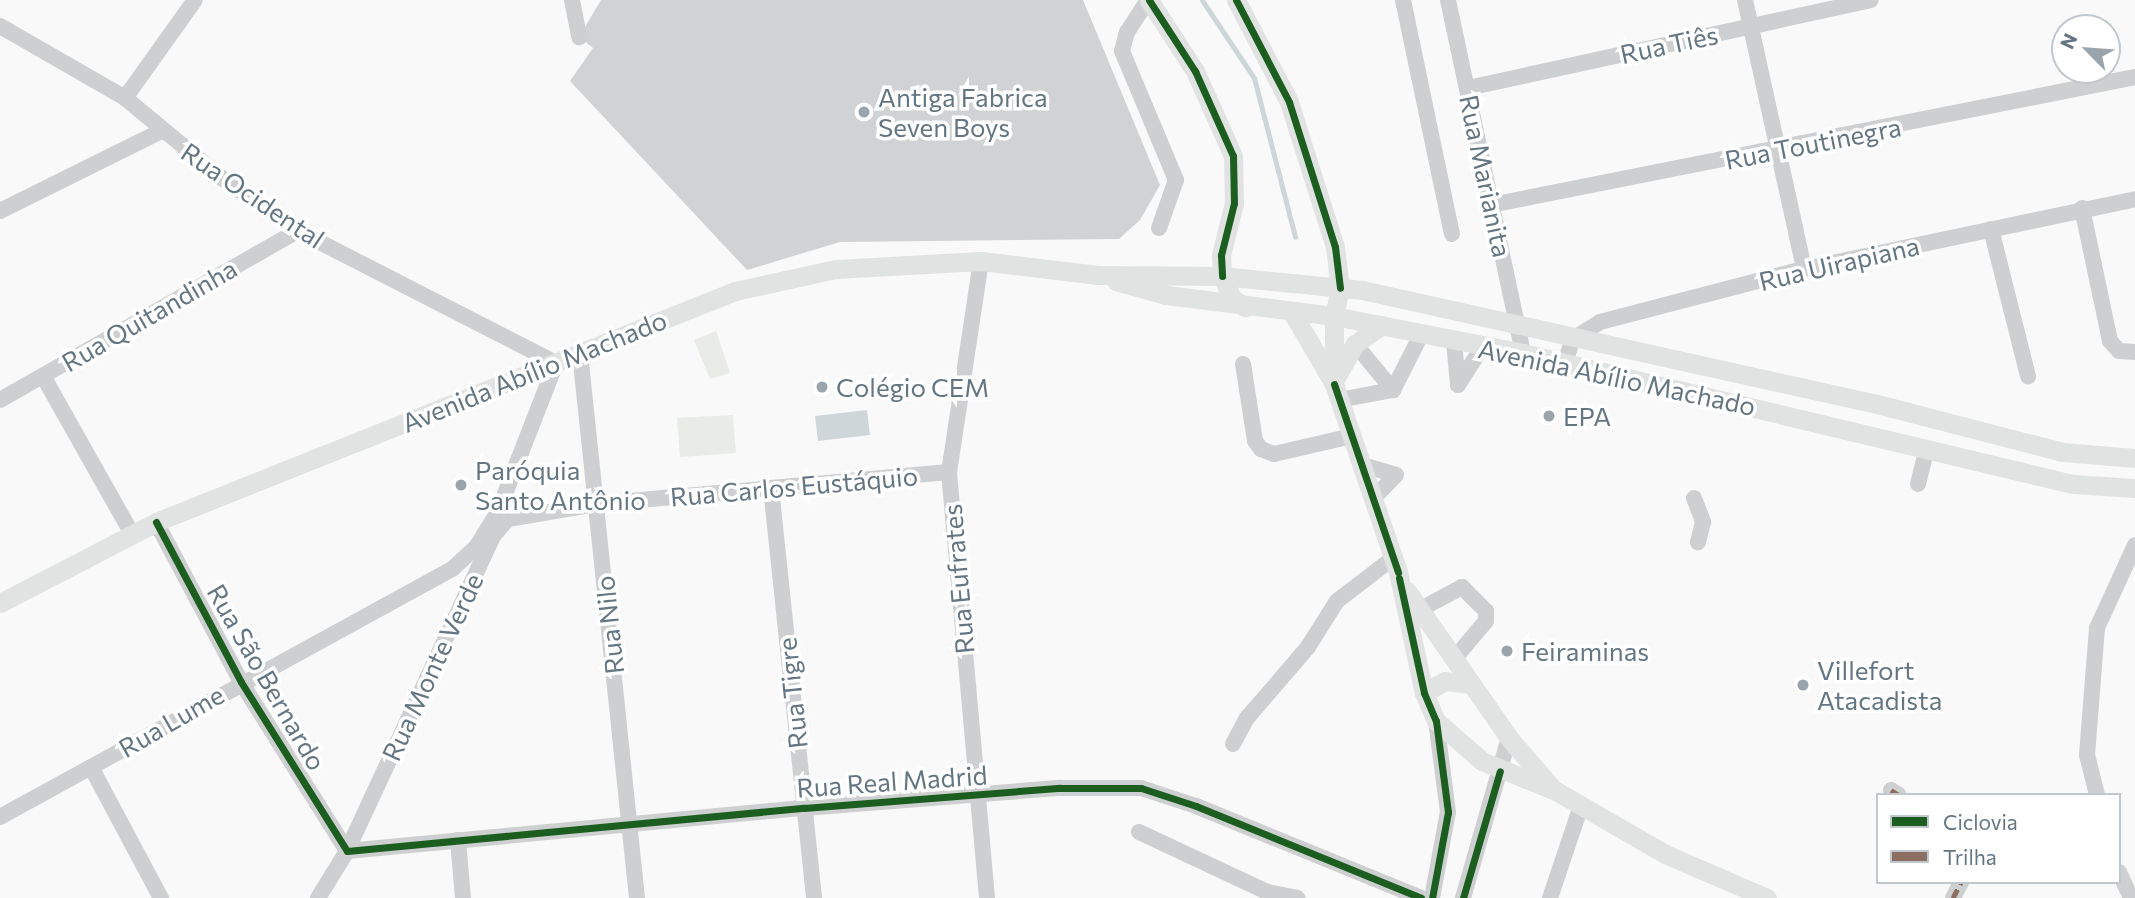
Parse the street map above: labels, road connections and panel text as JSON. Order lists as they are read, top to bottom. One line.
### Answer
{"streets":{"main road":["Avenida Abílio Machado"],"street":["Rua Tiês","Rua Toutinegra","Rua Marianita","Rua Ocidental","Rua Uirapiana","Rua Quitandinha","Rua Carlos Eustáquio","Rua Eufrates","Rua Nilo","Rua Monte Verde","Rua São Bernardo","Rua Tigre","Rua Lume","Rua Real Madrid"]},"crossings":[["Rua Tiês","Rua Marianita"],["Rua Toutinegra","Rua Marianita"],["Rua Marianita","Avenida Abílio Machado"],["Rua Ocidental","Rua Quitandinha"],["Rua Ocidental","Avenida Abílio Machado"],["Rua Ocidental","Rua Lume"],["Rua Uirapiana","Avenida Abílio Machado"],["Avenida Abílio Machado","Rua Eufrates"],["Avenida Abílio Machado","Rua Nilo"],["Avenida Abílio Machado","Rua São Bernardo"],["Avenida Abílio Machado","Rua Lume"],["Rua Carlos Eustáquio","Rua Eufrates"],["Rua Carlos Eustáquio","Rua Nilo"],["Rua Carlos Eustáquio","Rua Monte Verde"],["Rua Carlos Eustáquio","Rua Tigre"],["Rua Eufrates","Rua Real Madrid"],["Rua Nilo","Rua Monte Verde"],["Rua Nilo","Rua Real Madrid"],["Rua Monte Verde","Rua São Bernardo"],["Rua Monte Verde","Rua Real Madrid"],["Rua São Bernardo","Rua Lume"],["Rua São Bernardo","Rua Real Madrid"],["Rua Tigre","Rua Real Madrid"]],"places":["Antiga Fabrica Seven Boys","Colégio CEM","EPA","Paróquia Santo Antônio","Feiraminas","Villefort Atacadista"],"legend":["Ciclovia","Trilha"],"north":"top left"}
